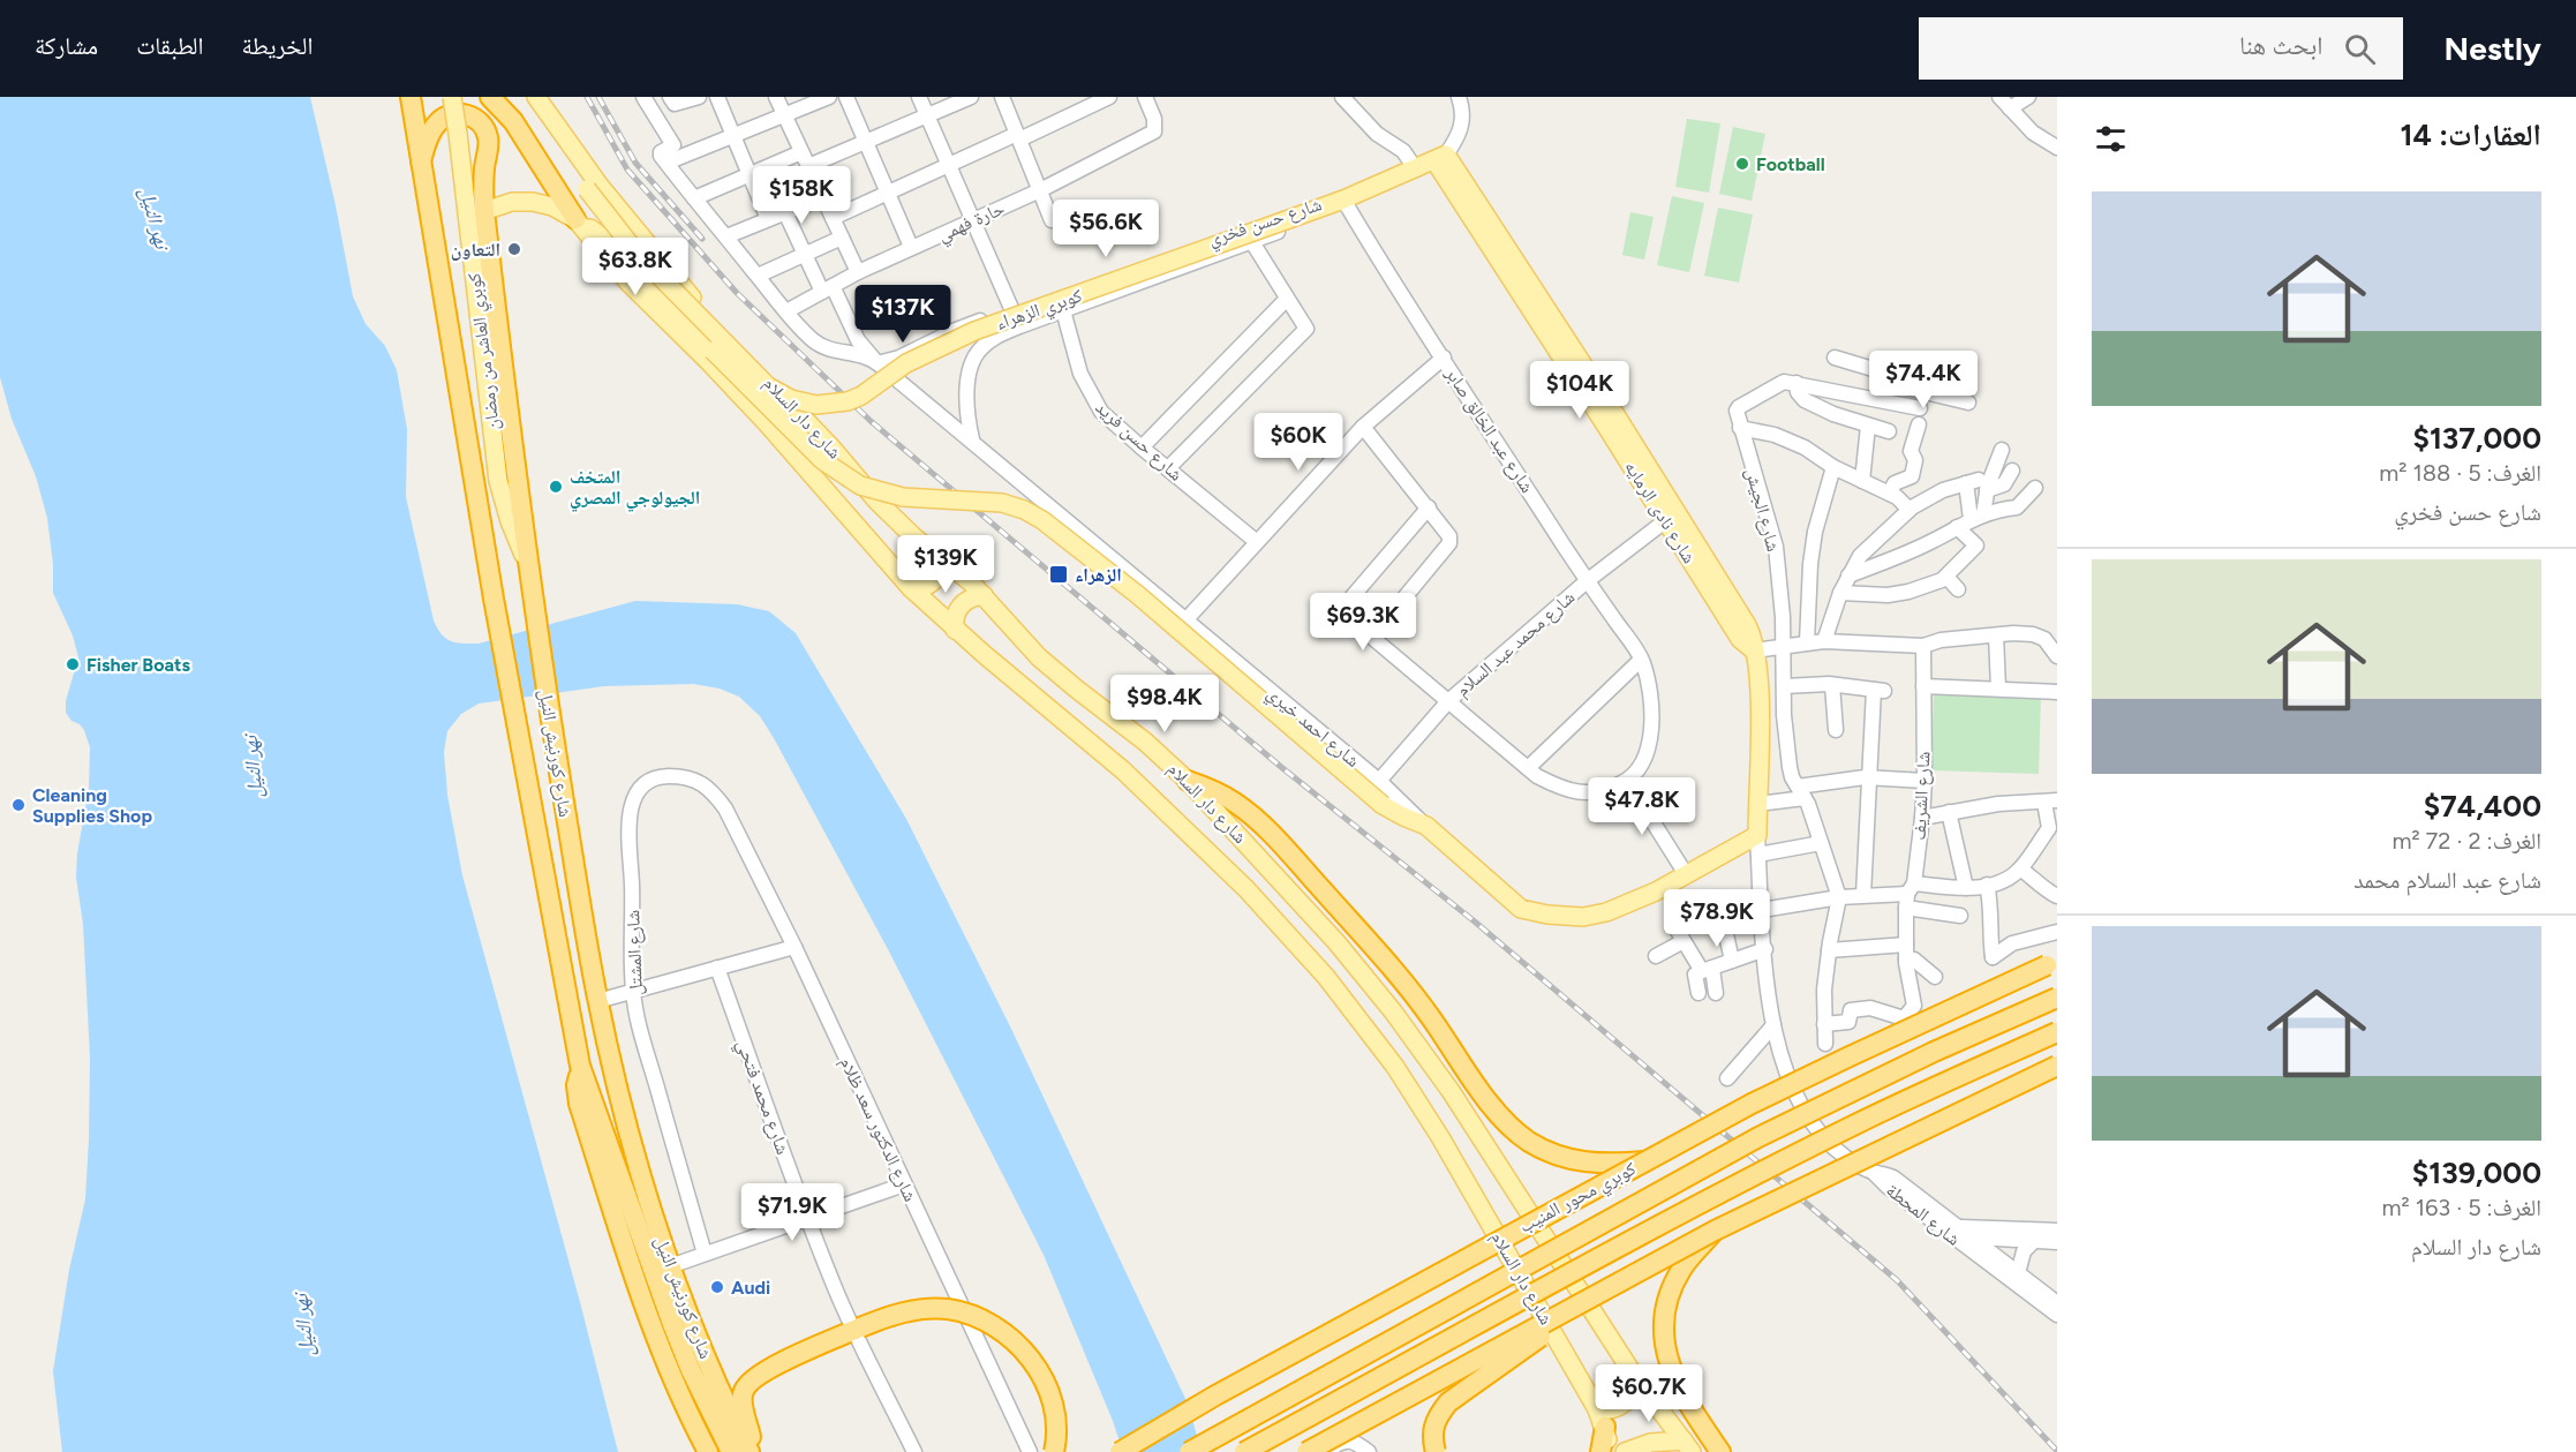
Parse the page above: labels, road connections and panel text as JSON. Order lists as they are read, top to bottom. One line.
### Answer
{"streets":{"highway":["شارع كورنيش النيل","كوبري محور المنيب"],"main road":["كوبري الزهراء","كوبري العاشر من رمضان","شارع دار السلام","شارع نادى الرمايه","شارع احمد خيري"],"street":["حارة فهمي","شارع حسن فخري","شارع عبد الخالق صابر","شارع حسن فريد","شارع الجيش","شارع محمد عبد السلام","شارع الشريف","شارع المشتل","شارع محمد فتحي","شارع الدكتور سعد ظلام","شارع المحطة"]},"crossings":[["حارة فهمي","شارع احمد خيري"],["شارع حسن فخري","كوبري الزهراء"],["شارع حسن فخري","شارع عبد الخالق صابر"],["شارع حسن فخري","شارع حسن فريد"],["شارع حسن فخري","شارع احمد خيري"],["كوبري الزهراء","شارع دار السلام"],["كوبري الزهراء","شارع عبد الخالق صابر"],["كوبري الزهراء","شارع نادى الرمايه"],["كوبري العاشر من رمضان","شارع كورنيش النيل"],["شارع دار السلام","شارع كورنيش النيل"],["شارع عبد الخالق صابر","شارع محمد عبد السلام"],["شارع نادى الرمايه","شارع محمد عبد السلام"],["شارع نادى الرمايه","شارع احمد خيري"],["شارع نادى الرمايه","شارع المحطة"],["شارع محمد عبد السلام","شارع احمد خيري"],["شارع احمد خيري","شارع المحطة"],["شارع المشتل","شارع الدكتور سعد ظلام"]],"water":["نهر النيل"],"places":{"other":["Football","التعاون","المتخف الجيولوجي المصري","Fisher Boats","Cleaning Supplies Shop","Audi"],"transit":["الزهراء"]},"page":{"header":"Nestly","search":"ابحث هنا","nav":["الخريطة","الطبقات","مشاركة"],"heading":"العقارات: 14","price":["$158K","$56.6K","$63.8K","$137K","$74.4K","$104K","$60K","$139K","$69.3K","$98.4K","$47.8K","$78.9K","$71.9K","$60.7K"],"list":[{"name":"$137,000","note":"الغرف: 5 · 188 m² · شارع حسن فخري"},{"name":"$74,400","note":"الغرف: 2 · 72 m² · شارع عبد السلام محمد"},{"name":"$139,000","note":"الغرف: 5 · 163 m² · شارع دار السلام"}]}}
